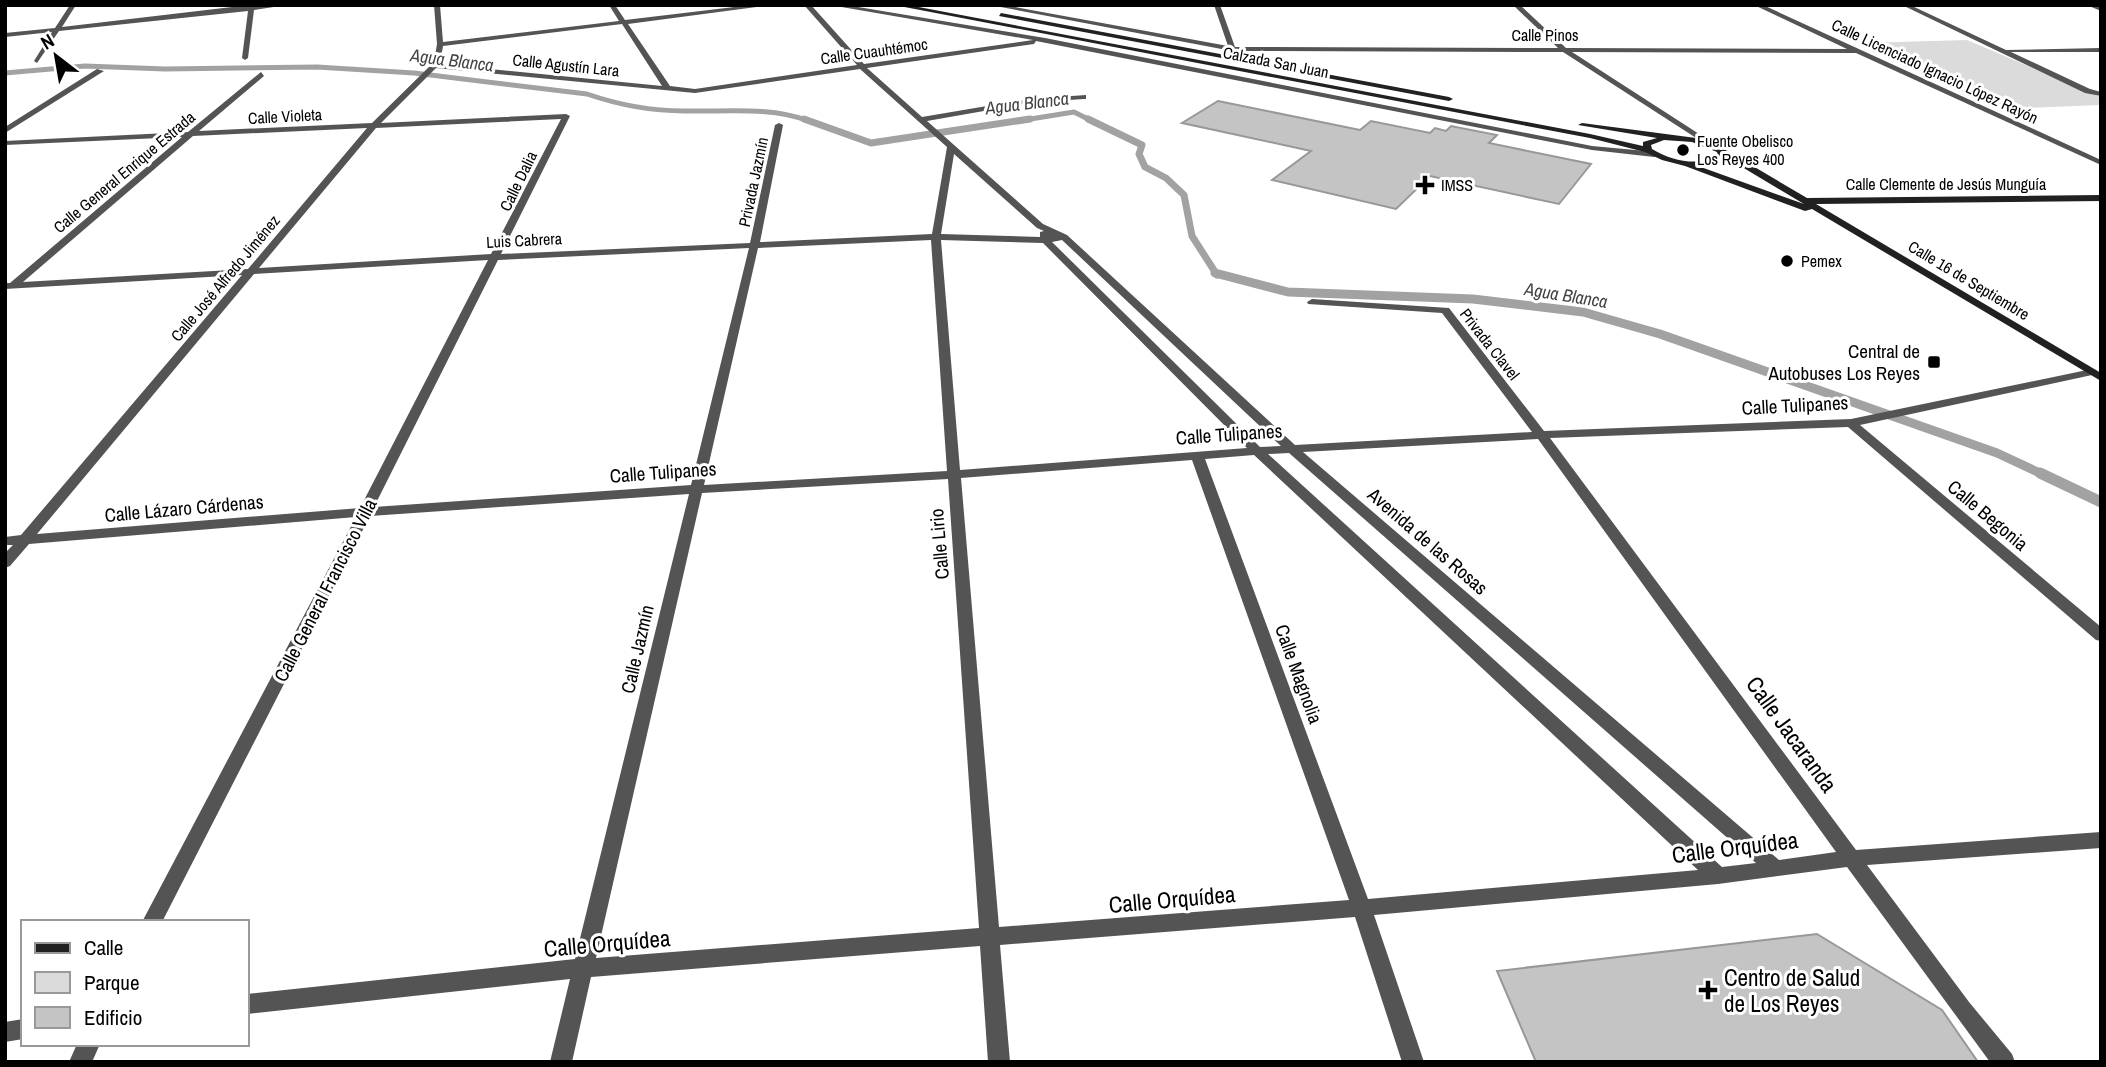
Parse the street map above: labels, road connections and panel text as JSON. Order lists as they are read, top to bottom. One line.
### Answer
{"streets":{"main road":["Calzada San Juan","Calle Clemente de Jesús Munguía","Calle 16 de Septiembre"],"street":["Calle Pinos","Calle Cuauhtémoc","Calle Agustín Lara","Calle Licenciado Ignacio López Rayón","Calle Violeta","Calle General Enrique Estrada","Calle Dalia","Privada Jazmín","Luis Cabrera","Calle José Alfredo Jiménez","Privada Clavel","Calle Tulipanes","Calle Lázaro Cárdenas","Calle Begonia","Avenida de las Rosas","Calle Lirio","Calle General Francisco Villa","Calle Jazmín","Calle Magnolia","Calle Jacaranda","Calle Orquídea"]},"crossings":[["Calle Pinos","Calzada San Juan"],["Calle Pinos","Calle Licenciado Ignacio López Rayón"],["Calle Cuauhtémoc","Calzada San Juan"],["Calle Cuauhtémoc","Calle Agustín Lara"],["Calzada San Juan","Calle 16 de Septiembre"],["Calle Agustín Lara","Calle José Alfredo Jiménez"],["Calle Violeta","Calle General Enrique Estrada"],["Calle Violeta","Calle Dalia"],["Calle Violeta","Calle José Alfredo Jiménez"],["Calle General Enrique Estrada","Luis Cabrera"],["Calle Dalia","Luis Cabrera"],["Calle Dalia","Calle General Francisco Villa"],["Privada Jazmín","Luis Cabrera"],["Privada Jazmín","Calle Jazmín"],["Calle Clemente de Jesús Munguía","Calle 16 de Septiembre"],["Luis Cabrera","Calle José Alfredo Jiménez"],["Luis Cabrera","Calle Lirio"],["Luis Cabrera","Calle General Francisco Villa"],["Luis Cabrera","Calle Jazmín"],["Calle José Alfredo Jiménez","Calle Lázaro Cárdenas"],["Calle 16 de Septiembre","Calle Tulipanes"],["Privada Clavel","Calle Tulipanes"],["Privada Clavel","Calle Jacaranda"],["Calle Tulipanes","Calle Lázaro Cárdenas"],["Calle Tulipanes","Calle Begonia"],["Calle Tulipanes","Avenida de las Rosas"],["Calle Tulipanes","Calle Lirio"],["Calle Tulipanes","Calle General Francisco Villa"],["Calle Tulipanes","Calle Jazmín"],["Calle Tulipanes","Calle Magnolia"],["Calle Tulipanes","Calle Jacaranda"],["Calle Lázaro Cárdenas","Calle General Francisco Villa"],["Avenida de las Rosas","Calle Orquídea"],["Calle Lirio","Calle Orquídea"],["Calle Jazmín","Calle Orquídea"],["Calle Magnolia","Calle Orquídea"],["Calle Jacaranda","Calle Orquídea"]],"water":["Agua Blanca"],"places":{"other":["Fuente Obelisco Los Reyes 400","Pemex"],"health":["IMSS","Centro de Salud de Los Reyes"],"transit":["Central de Autobuses Los Reyes"]},"legend":["Calle","Parque","Edificio"],"north":"top left"}
